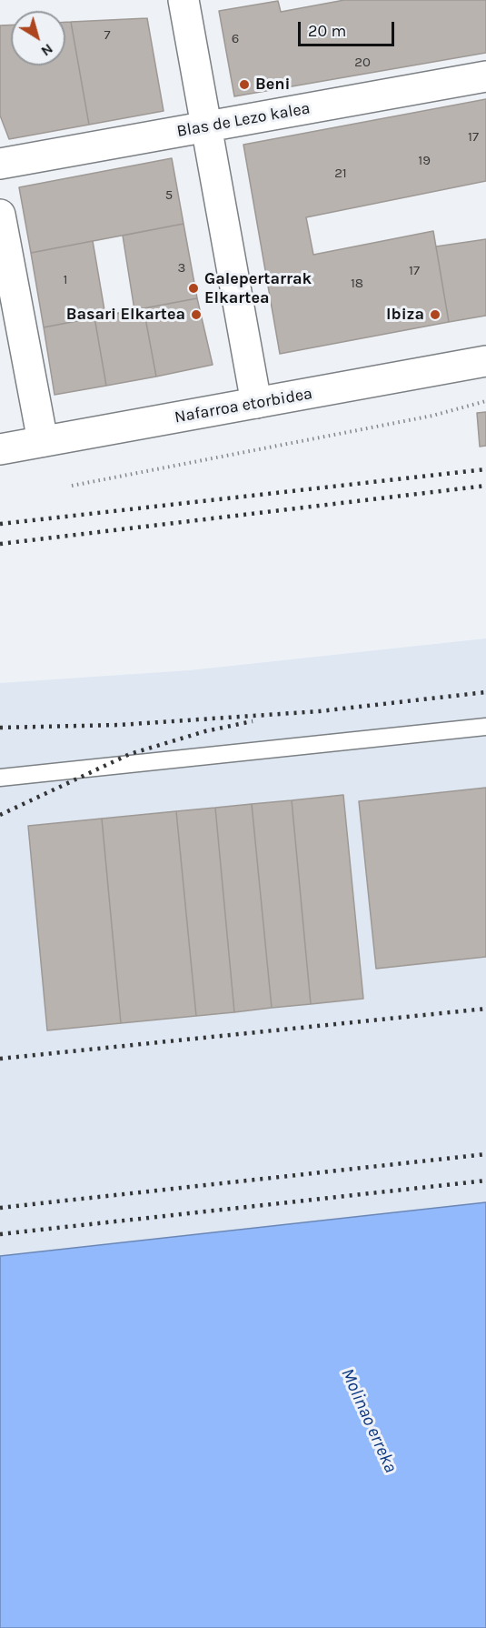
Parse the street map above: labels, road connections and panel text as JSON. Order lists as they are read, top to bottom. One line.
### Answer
{"streets":{"street":["Blas de Lezo kalea","Nafarroa etorbidea"]},"water":["Molinao erreka"],"places":["Beni","Galepertarrak Elkartea","Basari Elkartea","Ibiza"],"house_numbers":["7","6","20","17","19","21","5","3","17","1","18"],"scale_bar":"20 m","north":"bottom right"}
